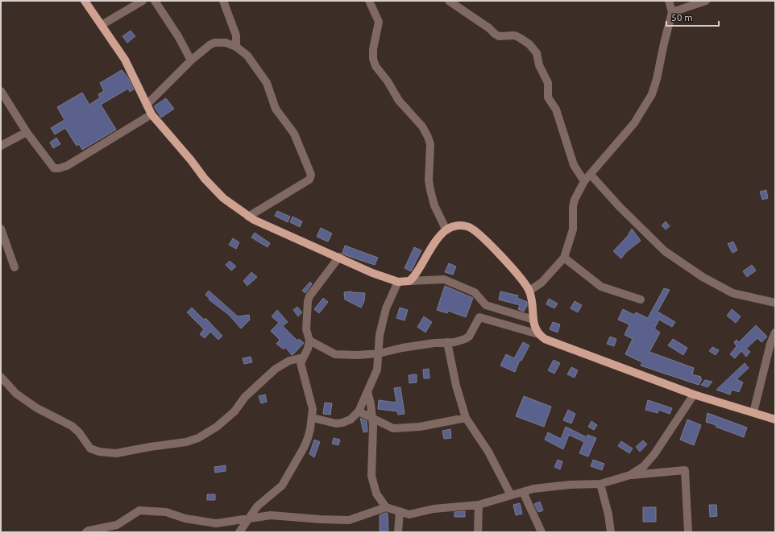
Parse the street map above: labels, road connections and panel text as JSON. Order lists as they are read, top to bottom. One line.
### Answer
{"scale_bar":"50 m"}
